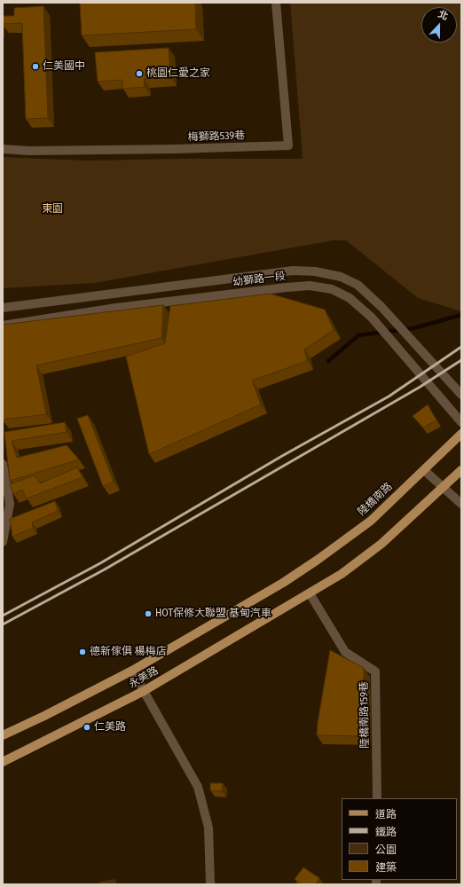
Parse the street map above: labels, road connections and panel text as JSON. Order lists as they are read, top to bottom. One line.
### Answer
{"streets":{"main road":["陸橋南路","永美路"],"street":["梅獅路539巷","幼獅路一段","陸橋南路159巷"]},"crossings":[["陸橋南路","永美路"],["永美路","陸橋南路159巷"]],"parks":["東園"],"places":["仁美國中","桃園仁愛之家","HOT保修大聯盟 基甸汽車","德新傢俱 楊梅店","仁美路"],"legend":["道路","鐵路","公園","建築"],"north":"top"}
